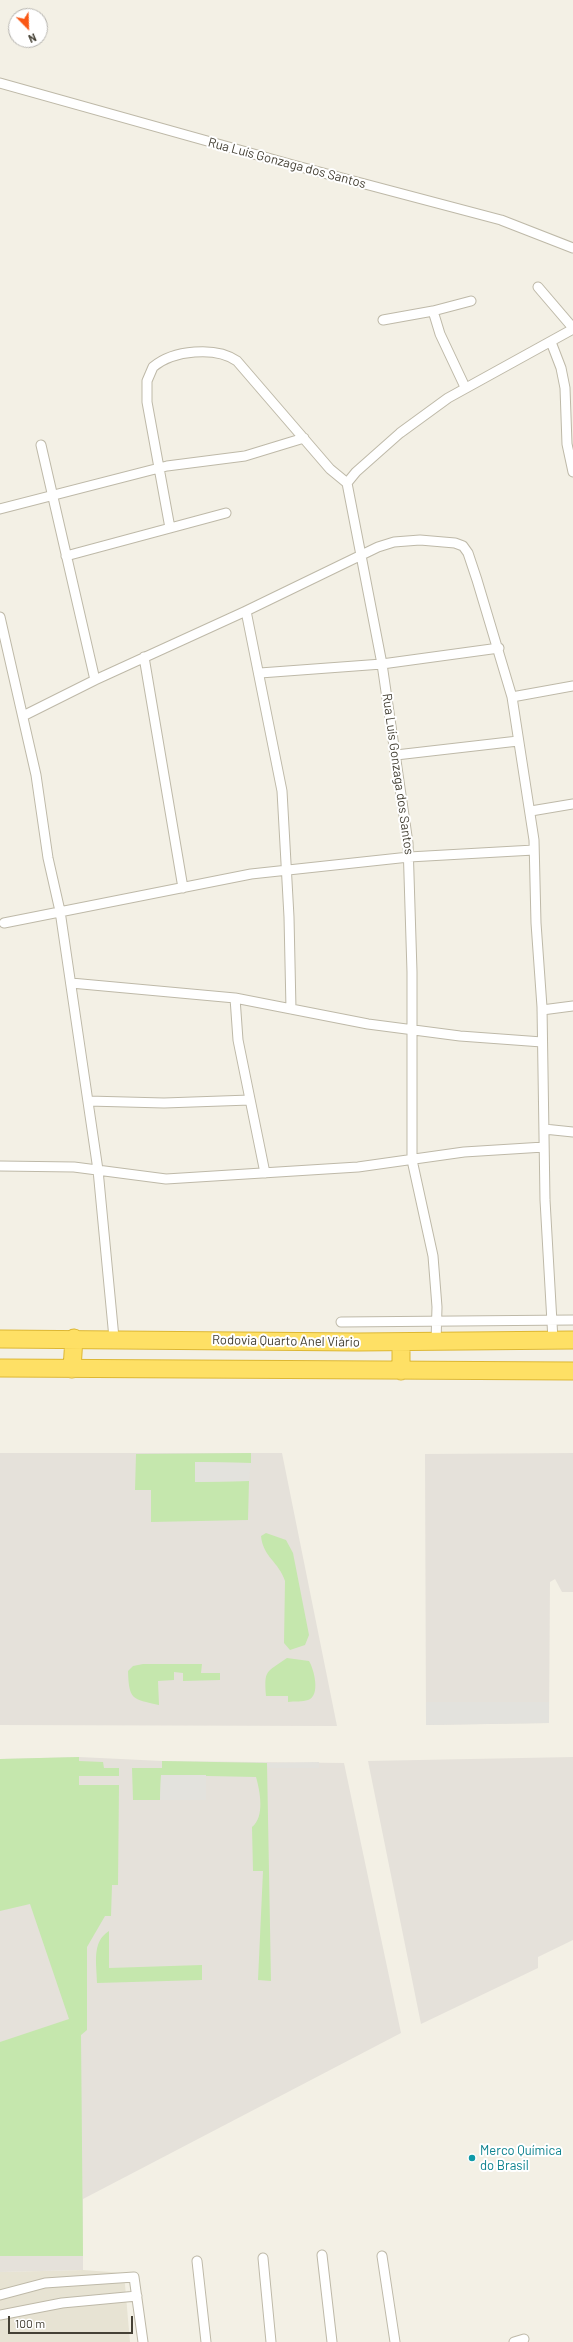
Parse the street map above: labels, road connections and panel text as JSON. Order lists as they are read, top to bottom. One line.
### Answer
{"streets":{"highway":["Rodovia Quarto Anel Viário"],"street":["Rua Luís Gonzaga dos Santos"]},"crossings":[["Rua Luís Gonzaga dos Santos","Rodovia Quarto Anel Viário"]],"places":["Merco Química do Brasil"],"scale_bar":"100 m","north":"bottom right"}
